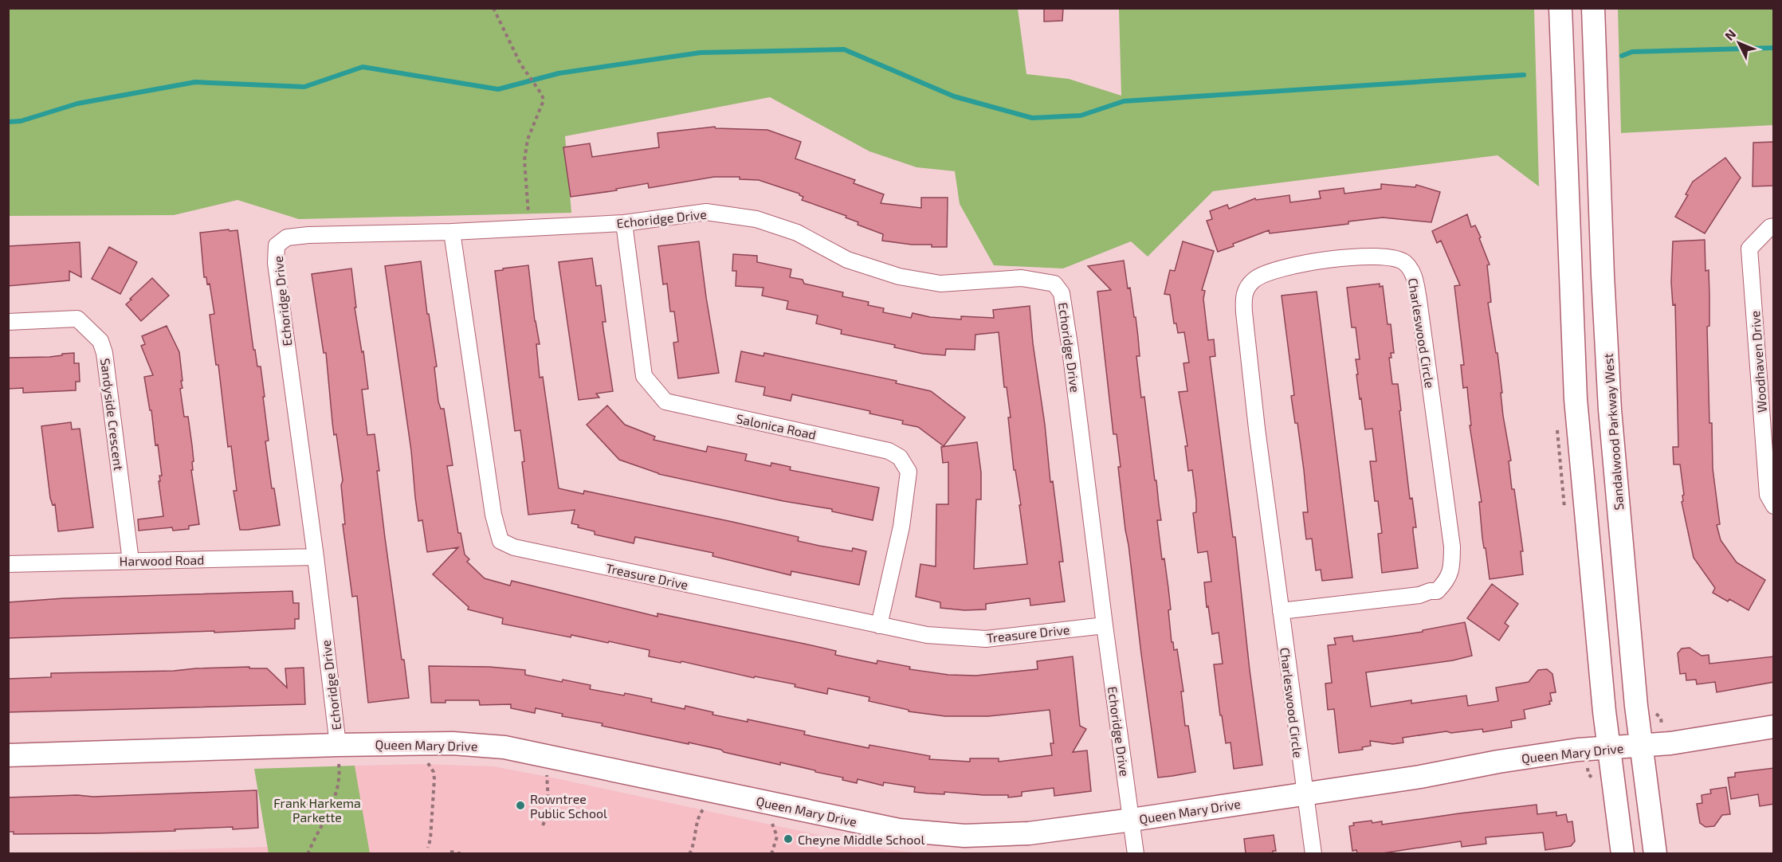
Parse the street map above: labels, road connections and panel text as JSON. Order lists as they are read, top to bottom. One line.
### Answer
{"streets":{"street":["Echoridge Drive","Charleswood Circle","Woodhaven Drive","Sandyside Crescent","Salonica Road","Sandalwood Parkway West","Harwood Road","Treasure Drive","Queen Mary Drive"]},"crossings":[["Echoridge Drive","Salonica Road"],["Echoridge Drive","Harwood Road"],["Echoridge Drive","Treasure Drive"],["Echoridge Drive","Queen Mary Drive"],["Charleswood Circle","Queen Mary Drive"],["Sandyside Crescent","Harwood Road"],["Salonica Road","Treasure Drive"],["Sandalwood Parkway West","Queen Mary Drive"]],"parks":["Frank Harkema Parkette"],"places":["Rowntree Public School","Cheyne Middle School"],"north":"top left"}
